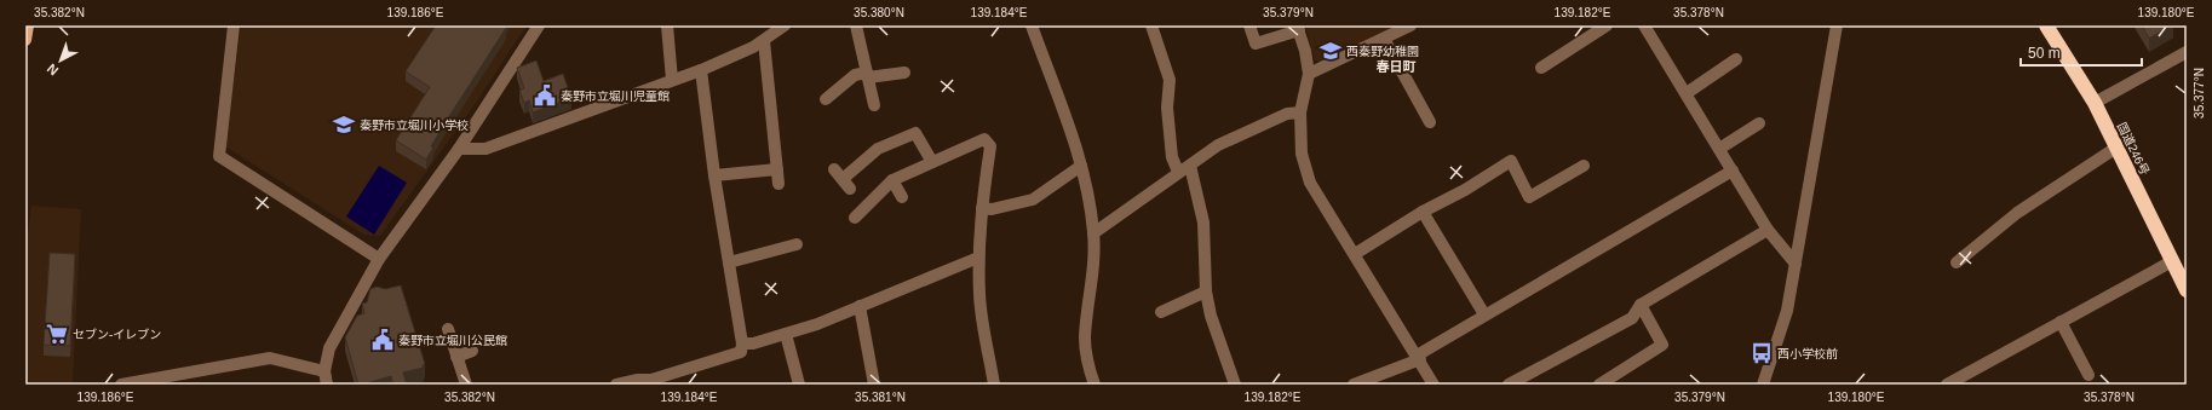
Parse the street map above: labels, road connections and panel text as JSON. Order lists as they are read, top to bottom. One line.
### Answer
{"streets":{"highway":["国道246号"]},"districts":["春日町"],"places":{"school or university":["西秦野幼稚園","秦野市立堀川小学校"],"public building":["秦野市立堀川児童館","秦野市立堀川公民館"],"supermarket":["セブン-イレブン"],"bus stop":["西小学校前"]},"scale_bar":"50 m","north":"bottom left","coordinates":["35.382°N","139.186°E","35.380°N","139.184°E","35.379°N","139.182°E","35.378°N","139.180°E","35.377°N","35.381°N"]}
